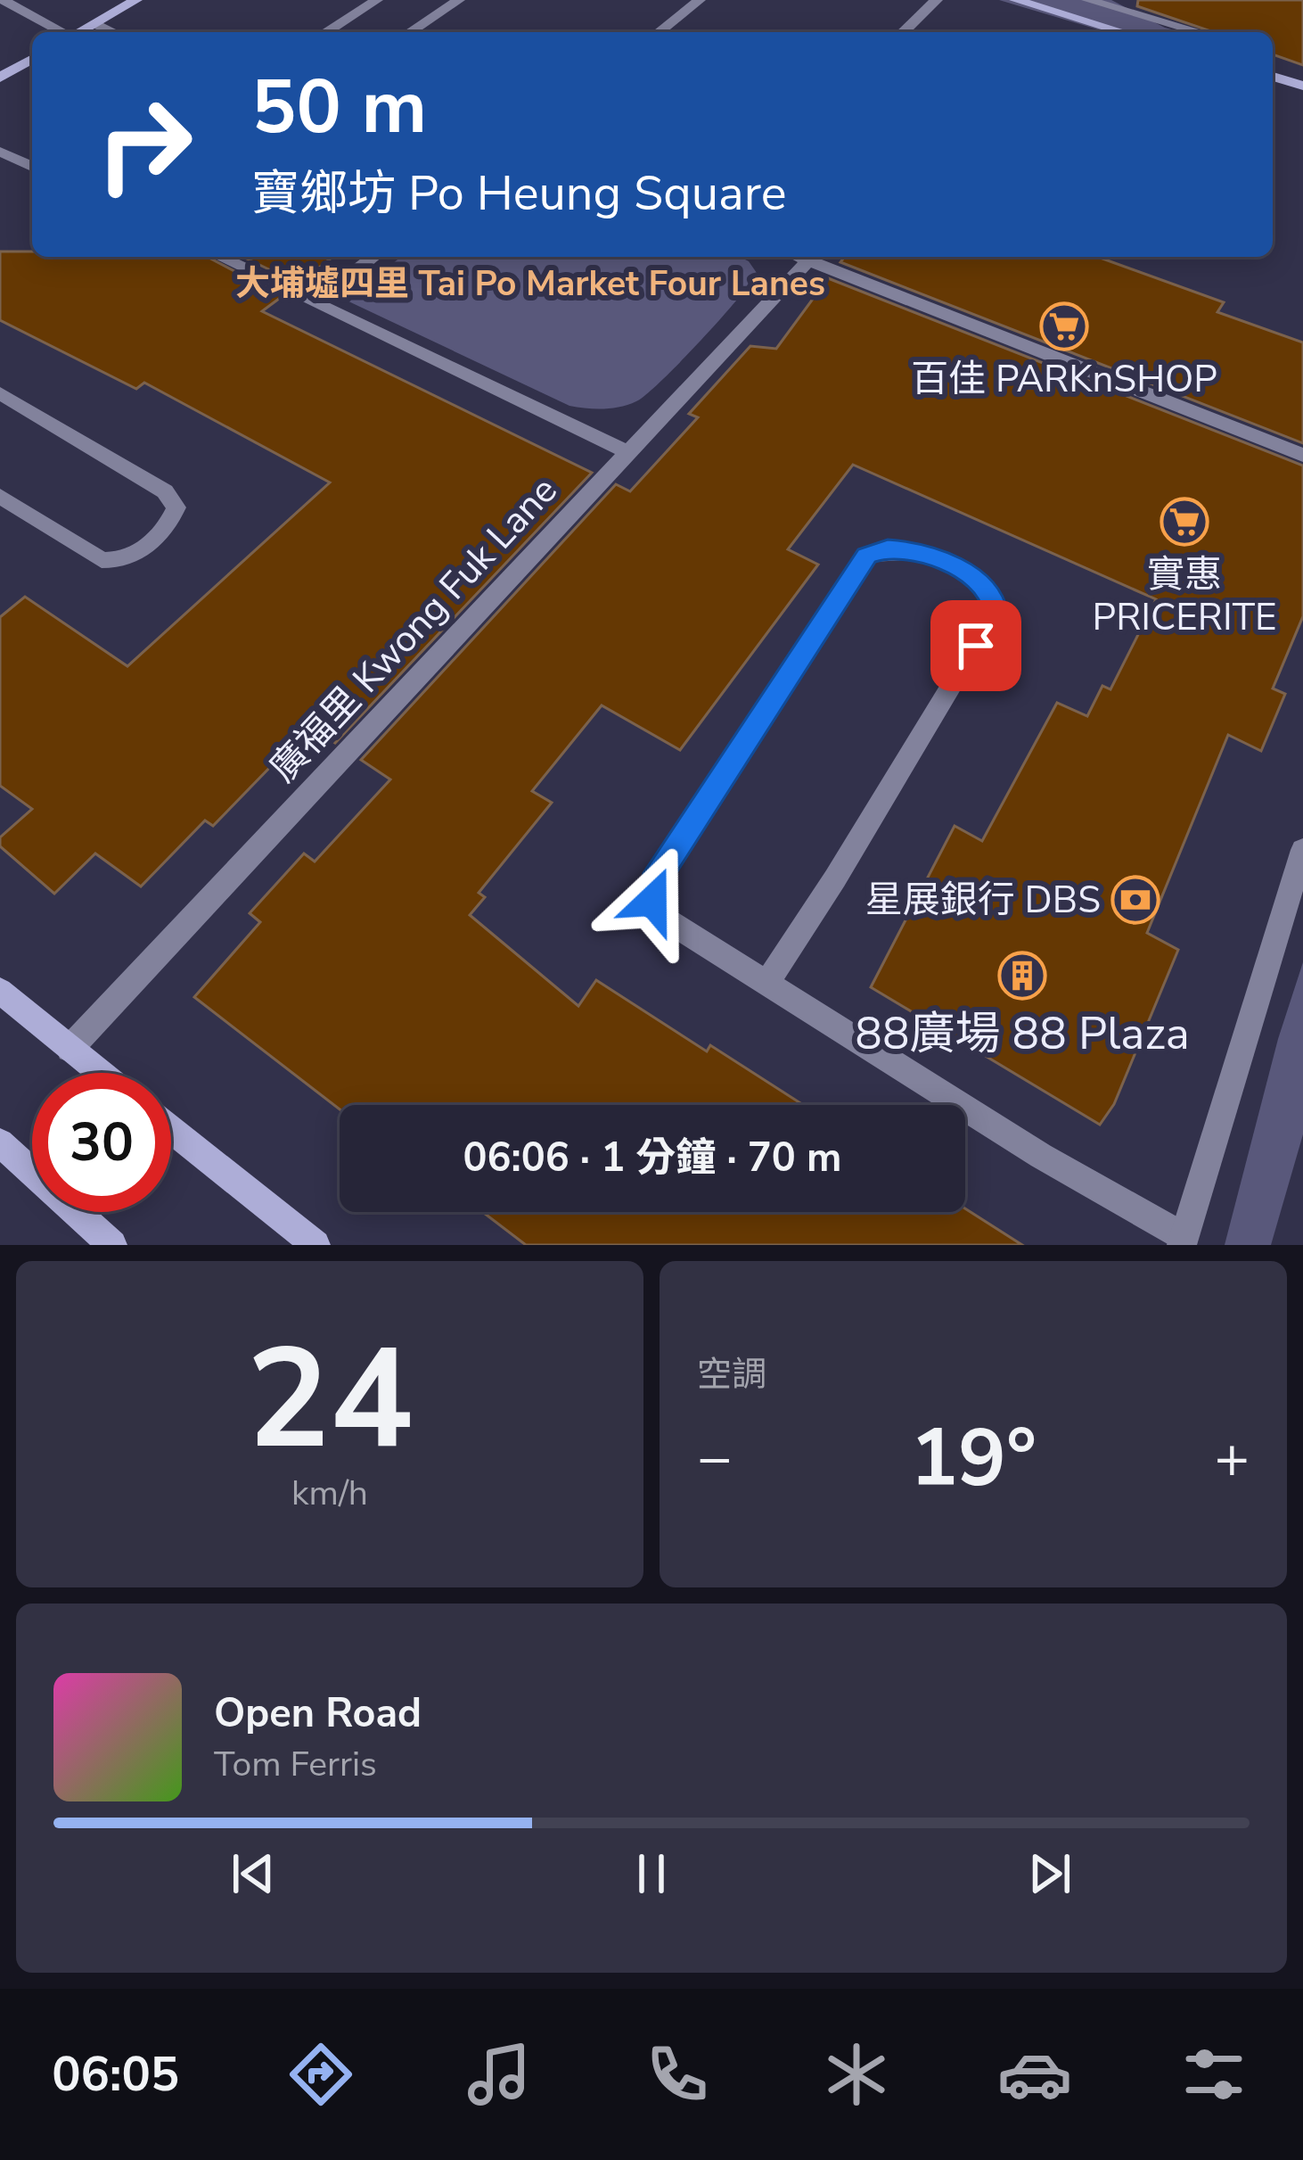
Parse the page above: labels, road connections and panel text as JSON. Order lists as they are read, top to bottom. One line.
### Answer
{"streets":{"street":["廣福里 Kwong Fuk Lane"]},"districts":["大埔墟四里 Tai Po Market Four Lanes"],"places":{"supermarket":["百佳 PARKnSHOP","實惠 PRICERITE"],"bank":["星展銀行 DBS"],"building":["88廣場 88 Plaza"]},"page":{"turn":["50 m","寶鄉坊 Po Heung Square"],"limit":"30","trip":"06:06 · 1 分鐘 · 70 m","tile":[["24","km/h"],"空調"],"heat":["−","19°","+"],"song":["Open Road","Tom Ferris"],"tabs":"06:05"}}
